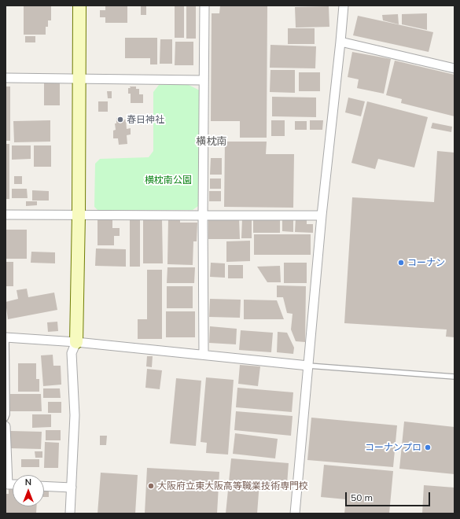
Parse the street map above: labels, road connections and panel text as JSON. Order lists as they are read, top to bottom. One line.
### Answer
{"districts":["横枕南"],"parks":["横枕南公園"],"places":["春日神社","コーナン","コーナンプロ","大阪府立東大阪高等職業技術専門校"],"scale_bar":"50 m","north":"top"}
